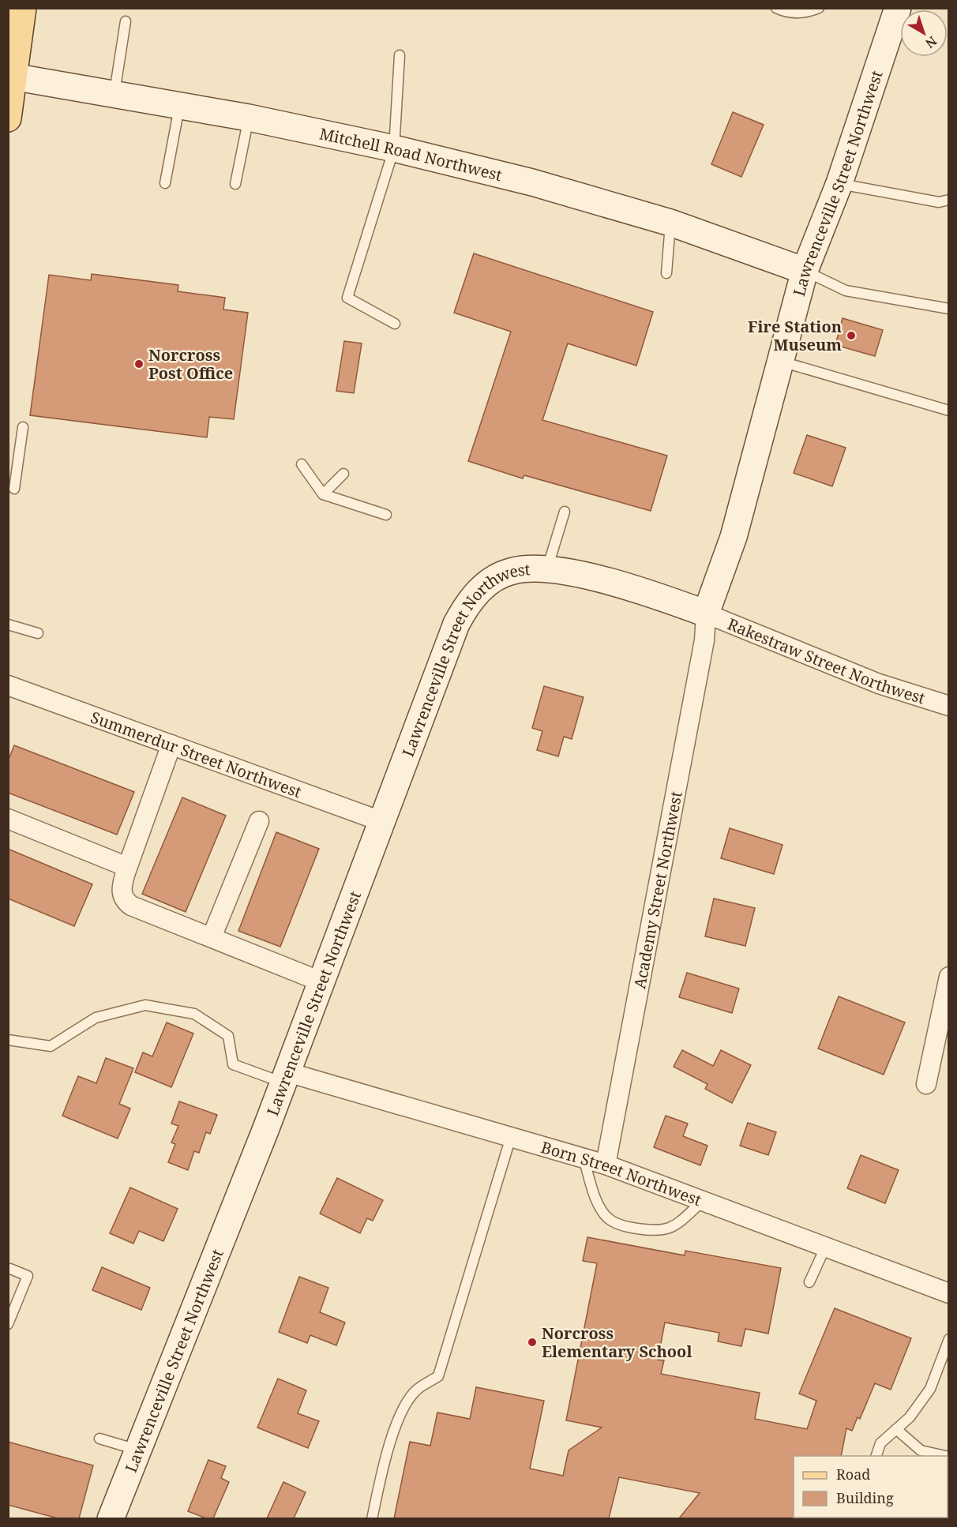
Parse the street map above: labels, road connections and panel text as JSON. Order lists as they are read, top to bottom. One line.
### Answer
{"streets":{"street":["Mitchell Road Northwest","Lawrenceville Street Northwest","Rakestraw Street Northwest","Summerdur Street Northwest","Academy Street Northwest","Born Street Northwest"]},"crossings":[["Mitchell Road Northwest","Lawrenceville Street Northwest"],["Lawrenceville Street Northwest","Rakestraw Street Northwest"],["Lawrenceville Street Northwest","Summerdur Street Northwest"],["Lawrenceville Street Northwest","Academy Street Northwest"],["Lawrenceville Street Northwest","Born Street Northwest"],["Rakestraw Street Northwest","Academy Street Northwest"],["Academy Street Northwest","Born Street Northwest"]],"places":["Fire Station Museum","Norcross Post Office","Norcross Elementary School"],"legend":["Road","Building"],"north":"bottom right"}
